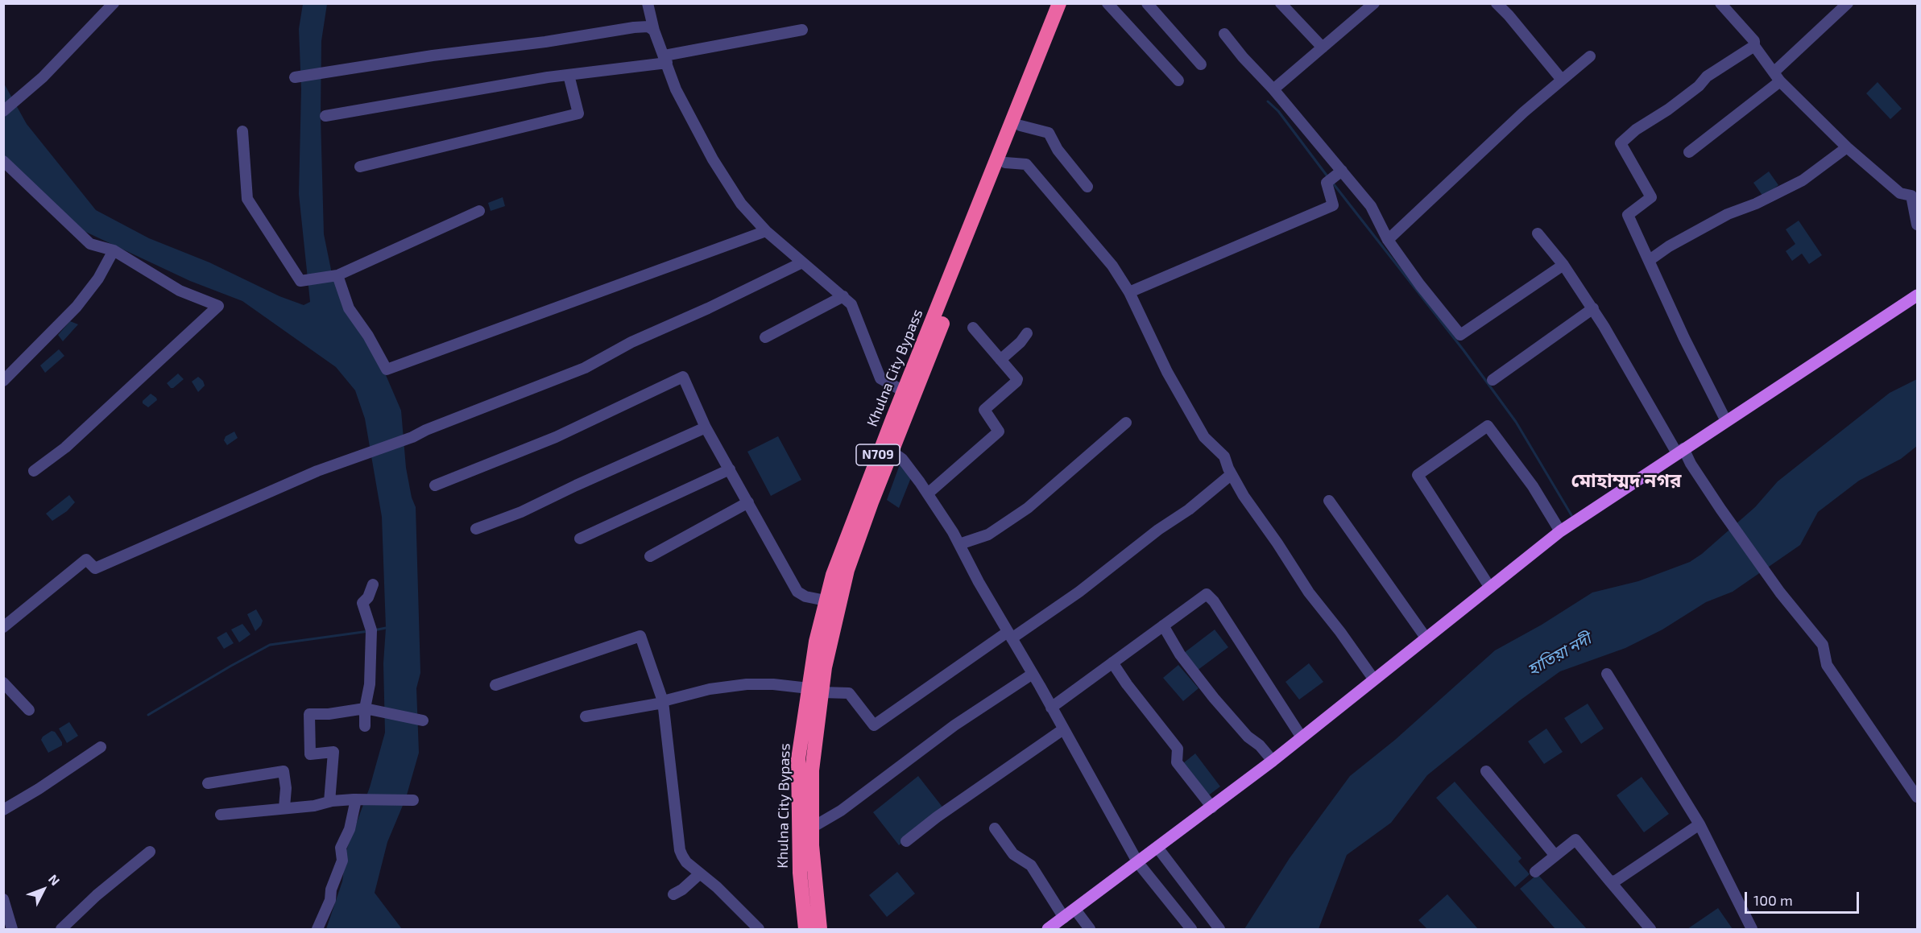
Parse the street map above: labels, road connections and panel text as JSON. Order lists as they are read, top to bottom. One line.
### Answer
{"streets":{"highway":["Khulna City Bypass","N709"]},"districts":["মোহাম্মদ নগর"],"water":["হাতিয়া নদী"],"scale_bar":"100 m","north":"top right"}
